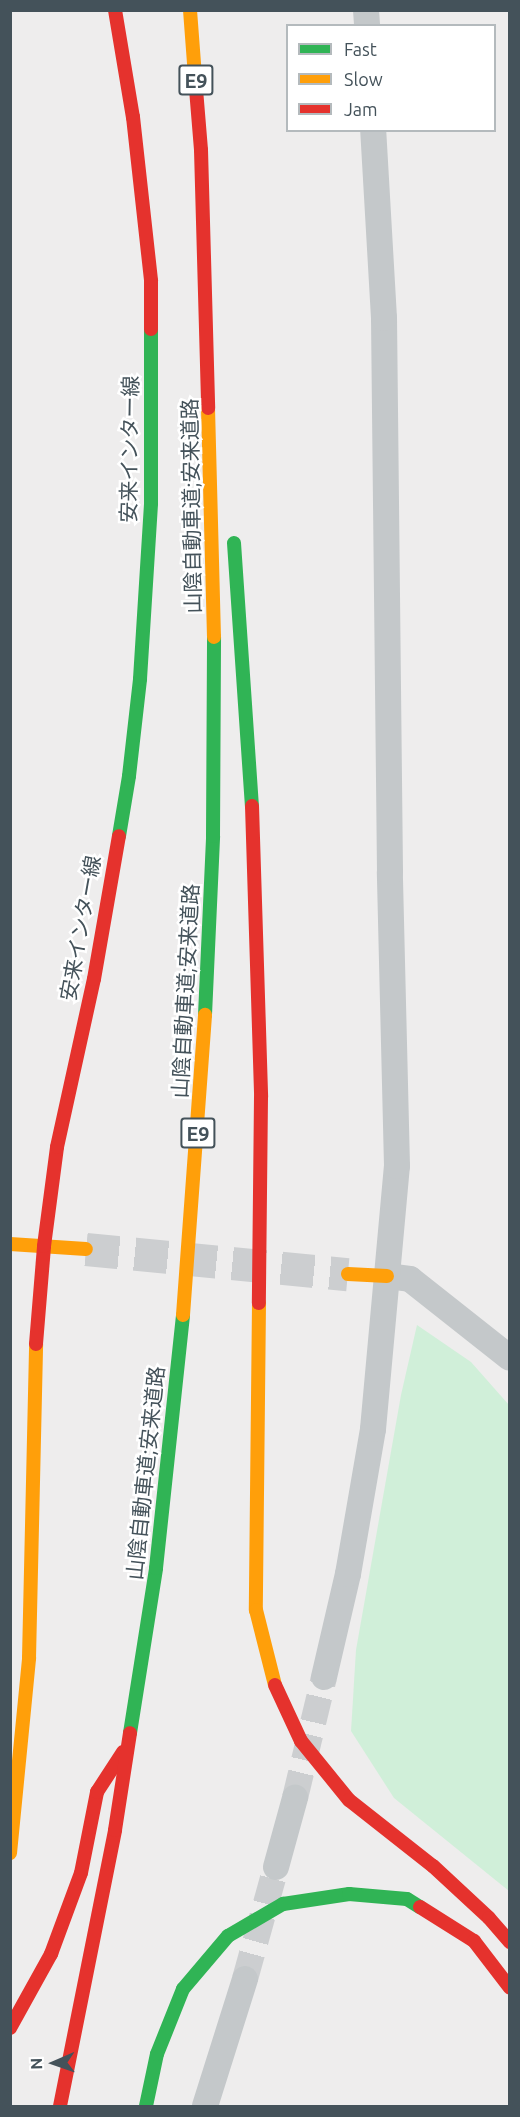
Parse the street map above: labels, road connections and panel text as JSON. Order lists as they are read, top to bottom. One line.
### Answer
{"streets":{"main road":["E9","安来インター線","山陰自動車道;安来道路"]},"legend":["Fast","Slow","Jam"],"north":"left"}
